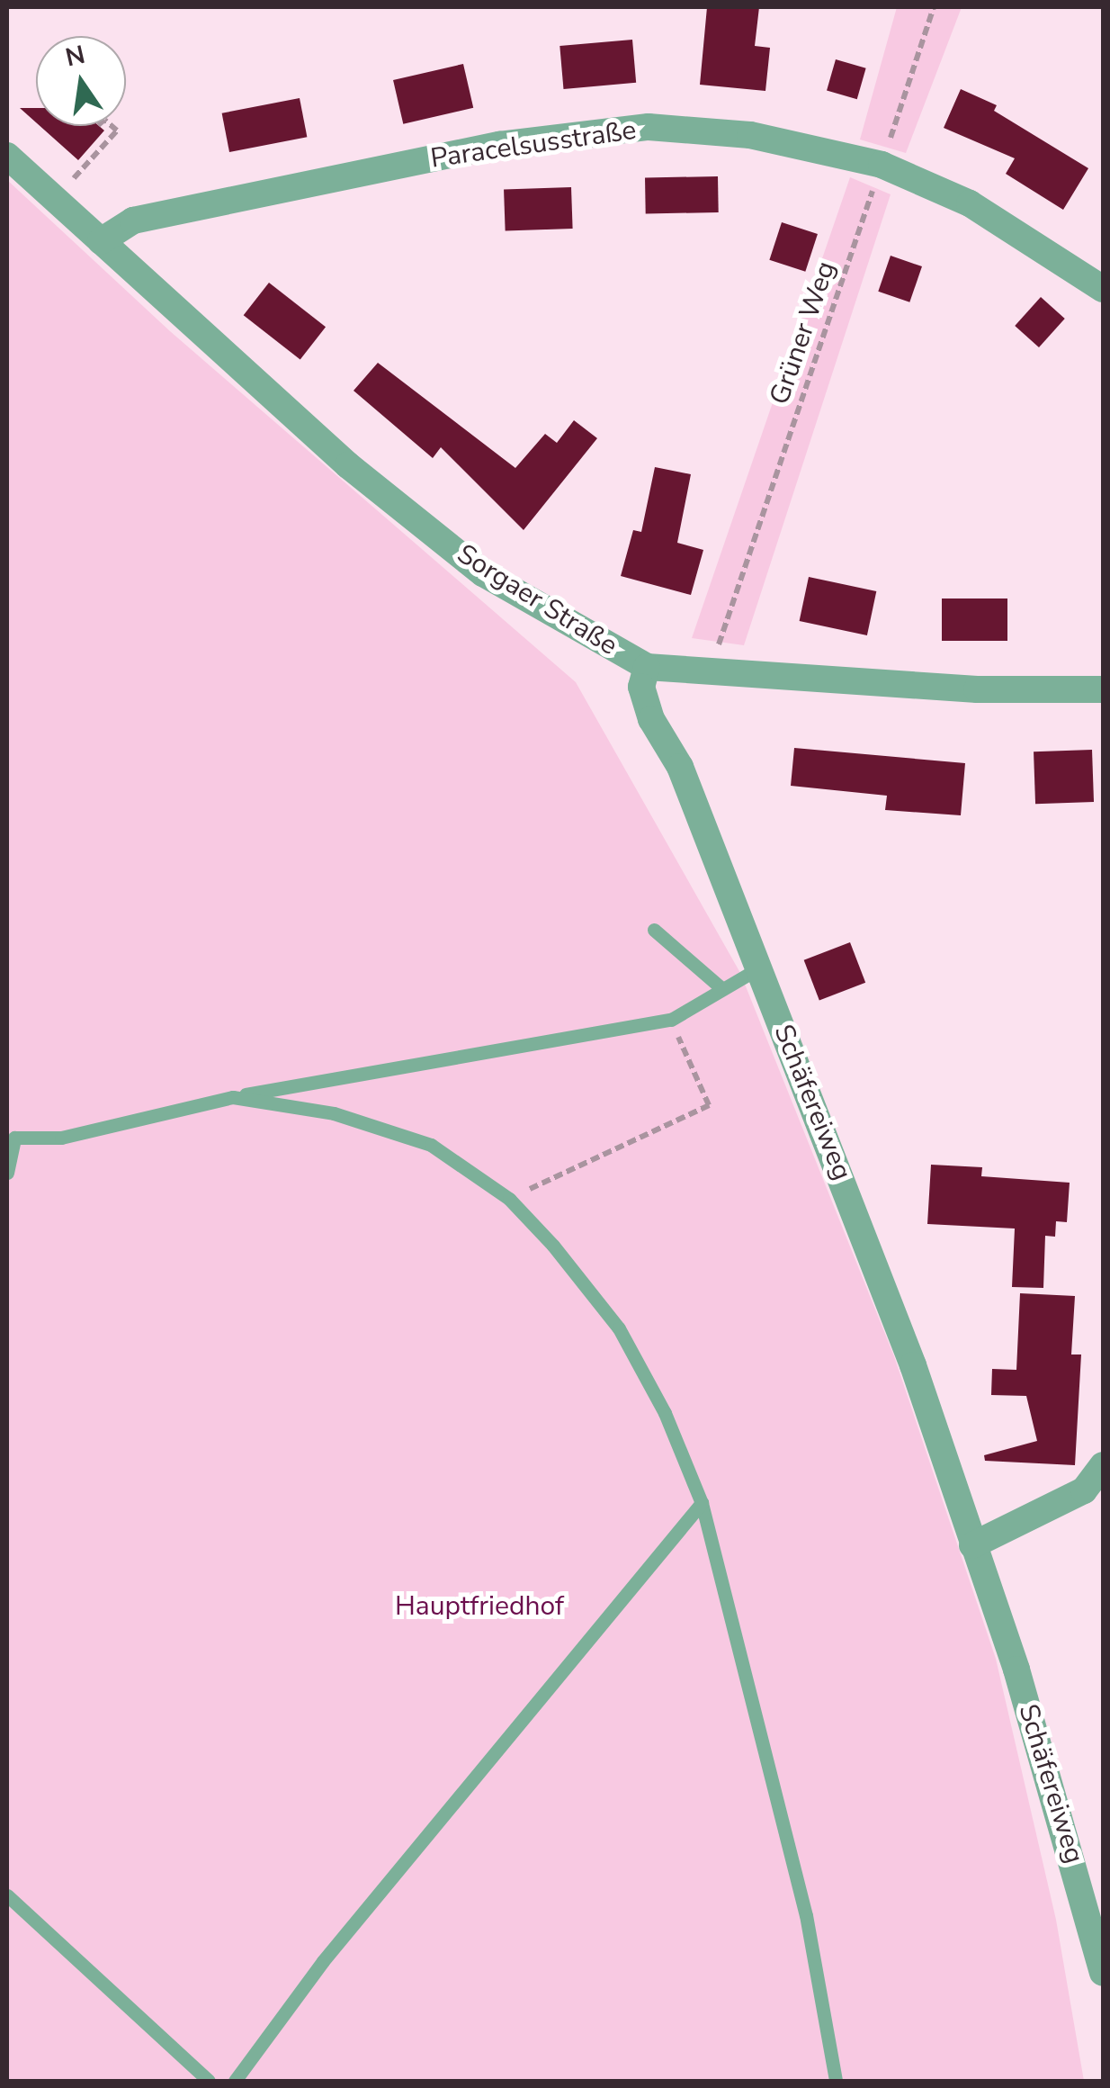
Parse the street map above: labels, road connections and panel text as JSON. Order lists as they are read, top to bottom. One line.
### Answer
{"streets":{"street":["Paracelsusstraße","Sorgaer Straße","Schäfereiweg"],"path":["Grüner Weg"]},"crossings":[["Paracelsusstraße","Grüner Weg"],["Paracelsusstraße","Sorgaer Straße"],["Grüner Weg","Sorgaer Straße"],["Sorgaer Straße","Schäfereiweg"]],"parks":["Hauptfriedhof"],"north":"top"}
